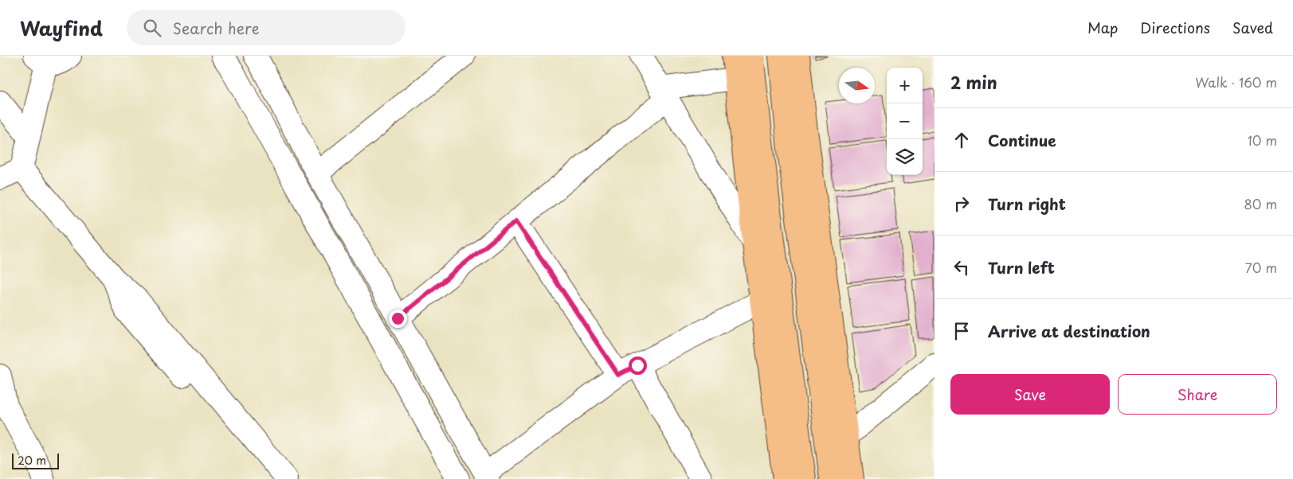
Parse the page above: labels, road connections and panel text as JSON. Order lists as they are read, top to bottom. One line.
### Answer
{"scale_bar":"20 m","north":"right","page":{"header":"Wayfind","search":"Search here","nav":["Map","Directions","Saved"],"heading":["2 min","Walk · 160 m"],"map_buttons":["+","−"],"list":[["Continue","10 m"],["Turn right","80 m"],["Turn left","70 m"],"Arrive at destination"],"buttons":["Save","Share"],"scale":"20 m"}}
